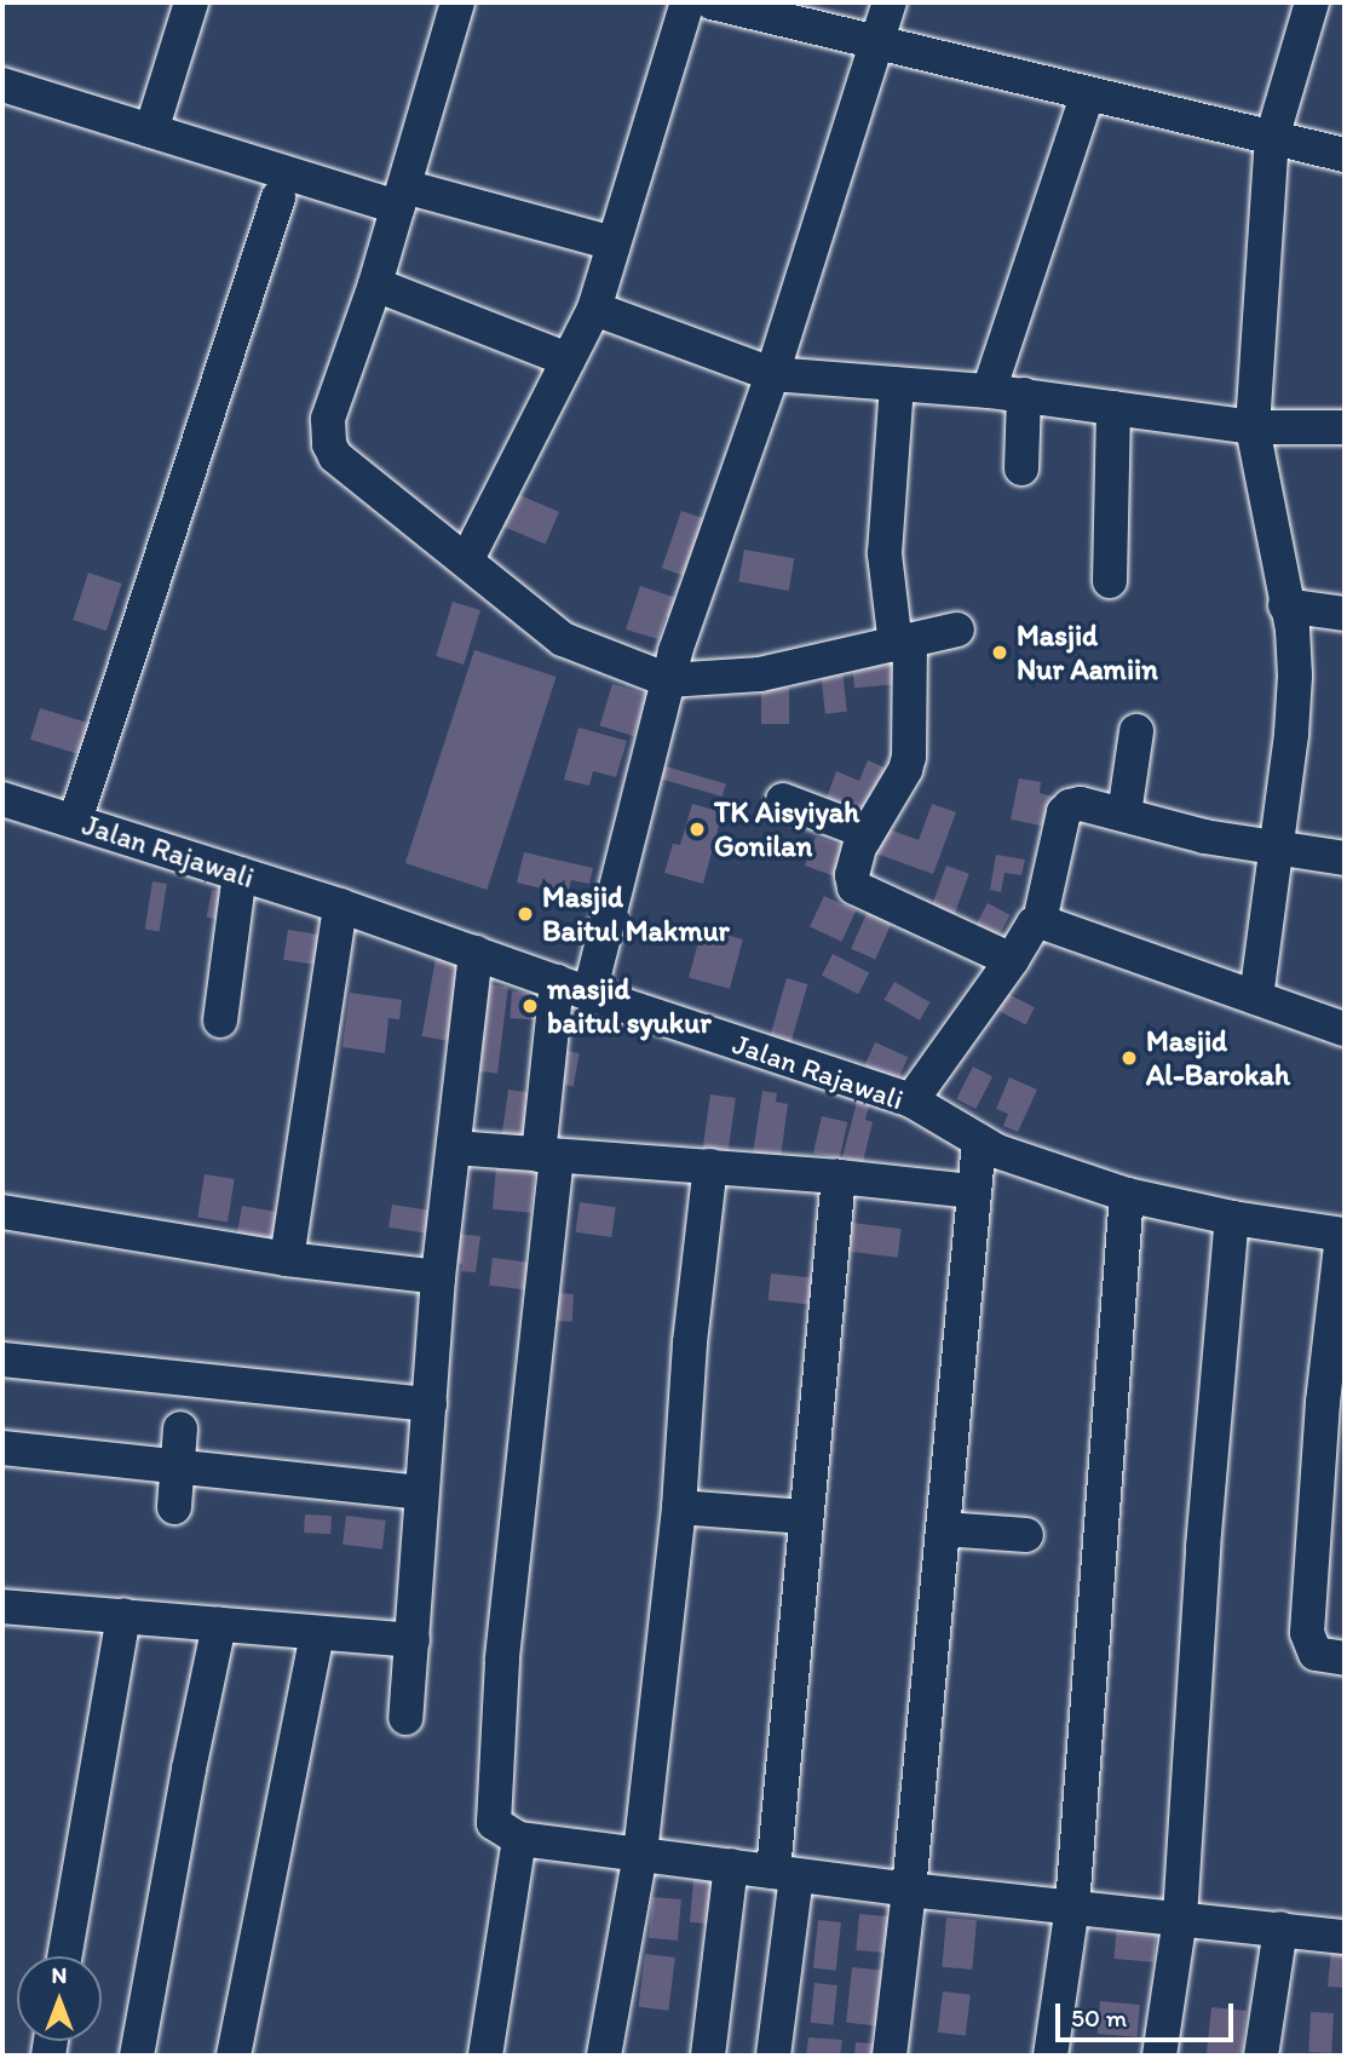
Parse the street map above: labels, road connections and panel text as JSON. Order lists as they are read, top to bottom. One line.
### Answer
{"streets":{"street":["Jalan Rajawali"]},"places":["Masjid Nur Aamiin","TK Aisyiyah Gonilan","Masjid Baitul Makmur","masjid baitul syukur","Masjid Al-Barokah"],"scale_bar":"50 m","north":"top"}
